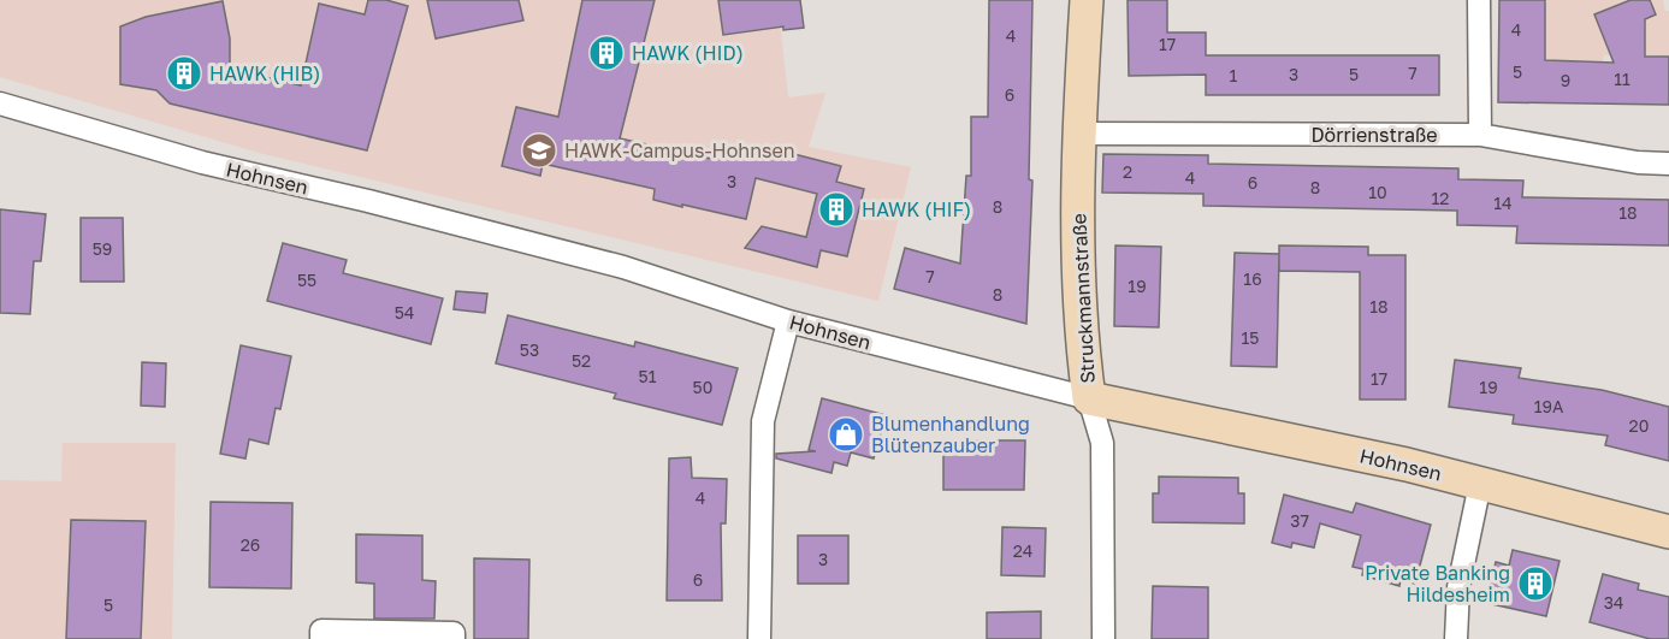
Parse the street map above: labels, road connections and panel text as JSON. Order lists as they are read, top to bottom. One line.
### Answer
{"streets":{"main road":["Hohnsen","Struckmannstraße"],"street":["Dörrienstraße"]},"crossings":[["Dörrienstraße","Struckmannstraße"],["Hohnsen","Struckmannstraße"]],"places":{"building":["HAWK (HID)","HAWK (HIB)","HAWK (HIF)","Private Banking Hildesheim"],"school or university":["HAWK-Campus-Hohnsen"],"shop":["Blumenhandlung Blütenzauber"]},"house_numbers":["4","4","17","5","7","3","5","1","11","9","6","2","4","3","6","8","10","12","14","8","18","59","7","16","55","19","8","18","54","15","53","52","51","17","50","19","19A","20","4","37","26","24","3","6","34","5"]}
